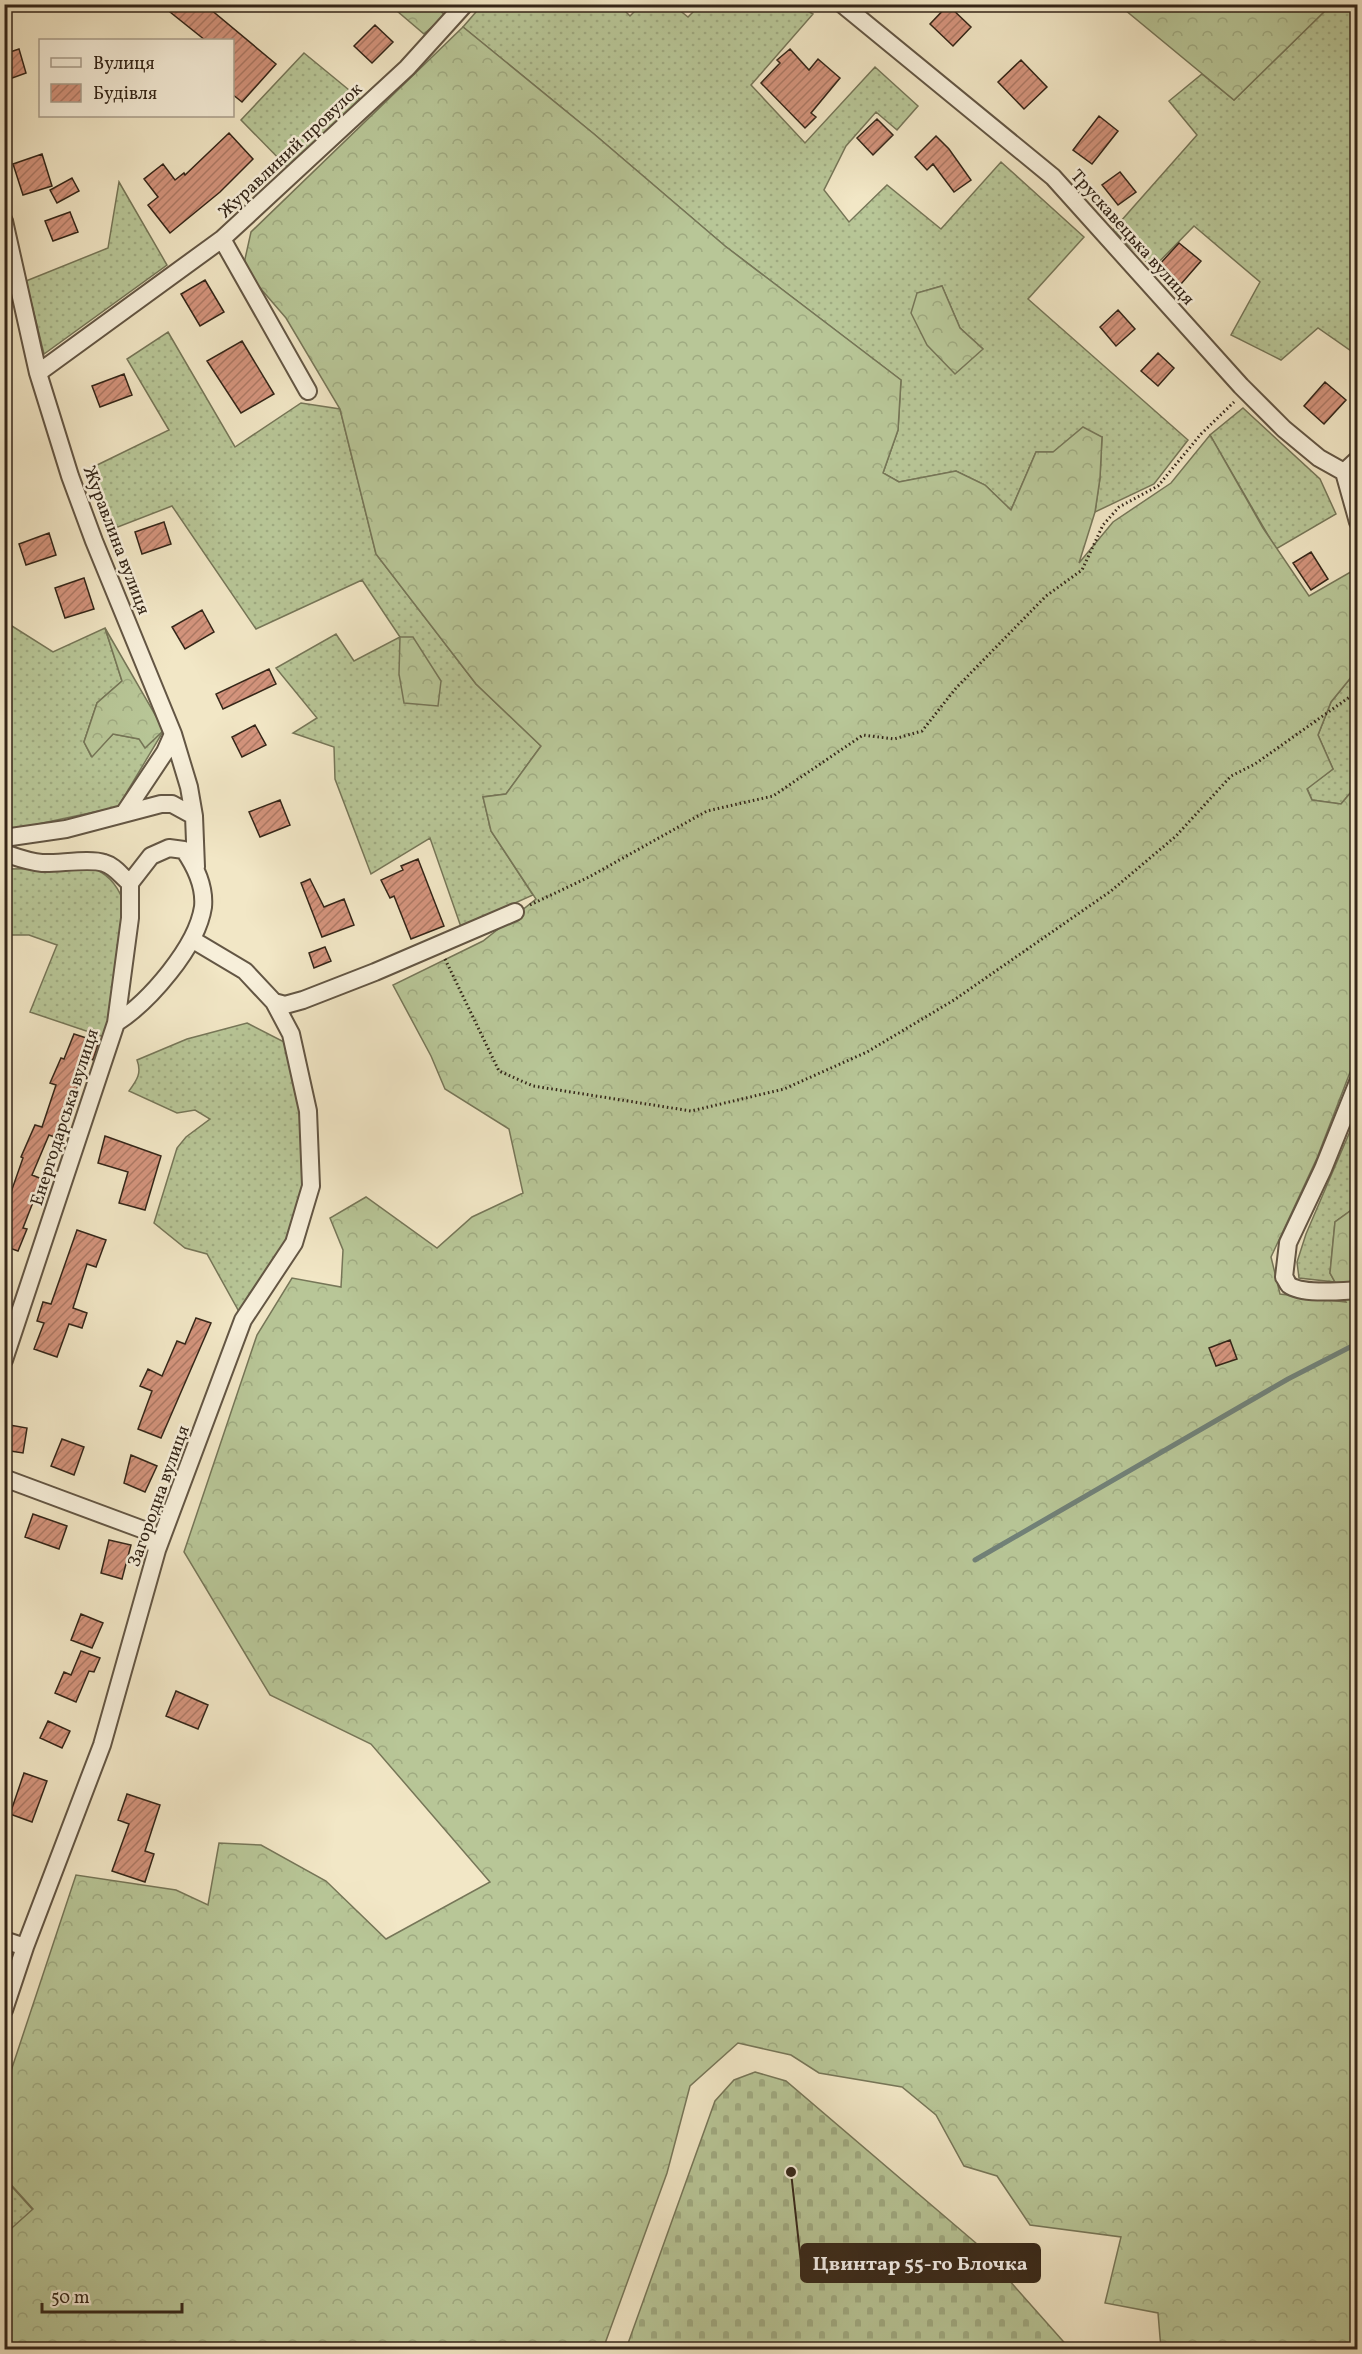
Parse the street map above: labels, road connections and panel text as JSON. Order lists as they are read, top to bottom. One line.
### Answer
{"streets":{"street":["Журавлиний провулок","Трускавецька вулиця","Журавлина вулиця","Енергодарська вулиця","Загородна вулиця"]},"crossings":[["Журавлина вулиця","Загородна вулиця"]],"places":["Цвинтар 55-го Блочка"],"legend":["Вулиця","Будівля"],"scale_bar":"50 m"}
